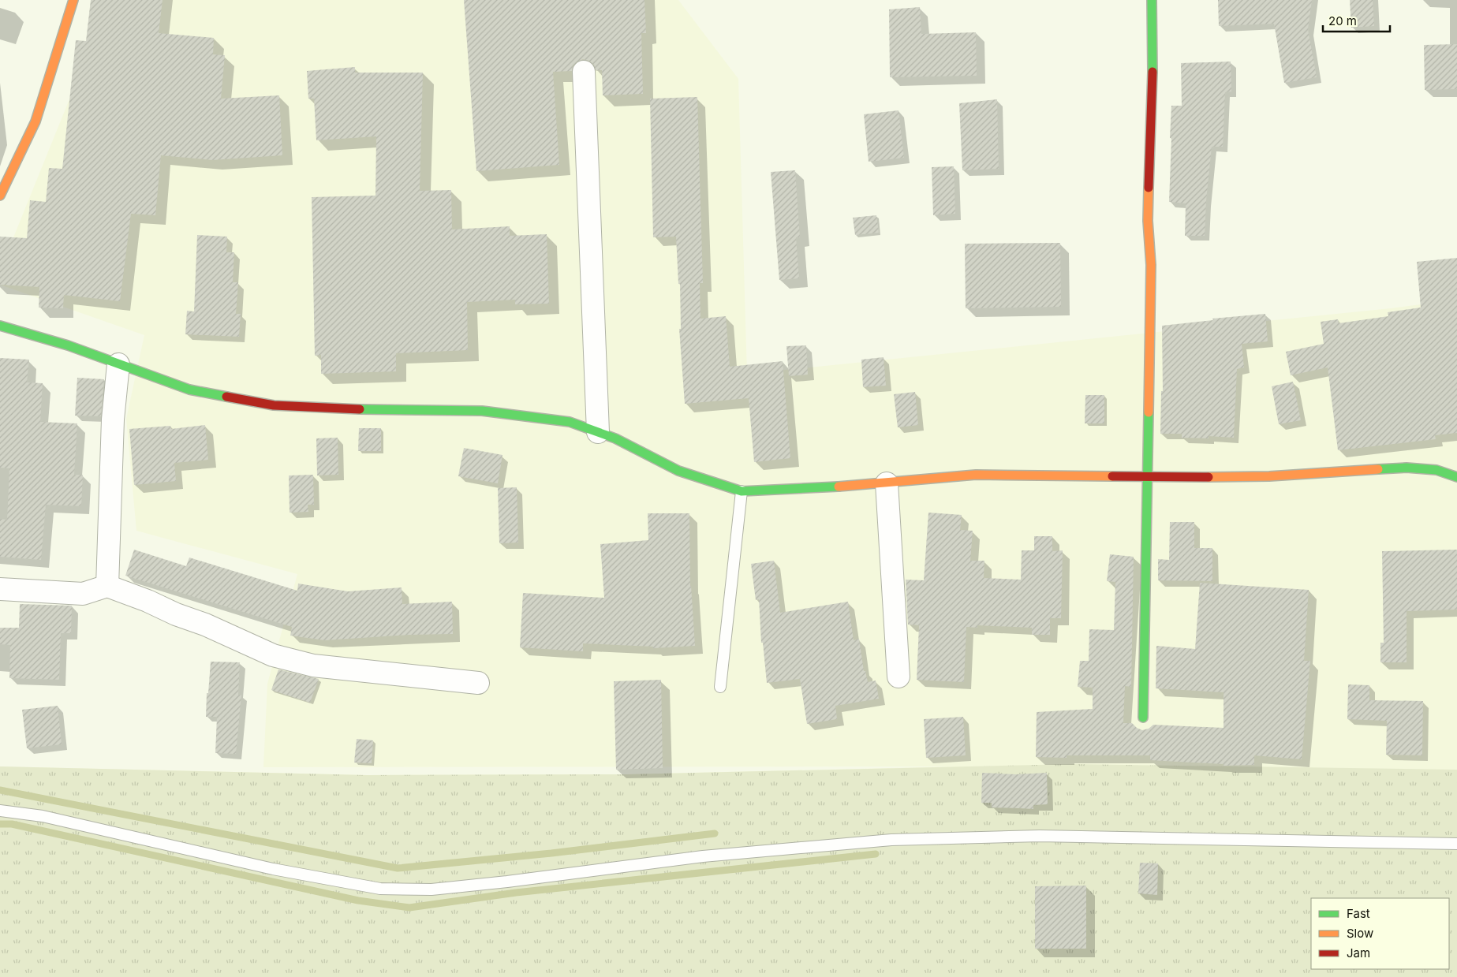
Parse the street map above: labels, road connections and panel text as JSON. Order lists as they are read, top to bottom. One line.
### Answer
{"legend":["Fast","Slow","Jam"],"scale_bar":"20 m"}
